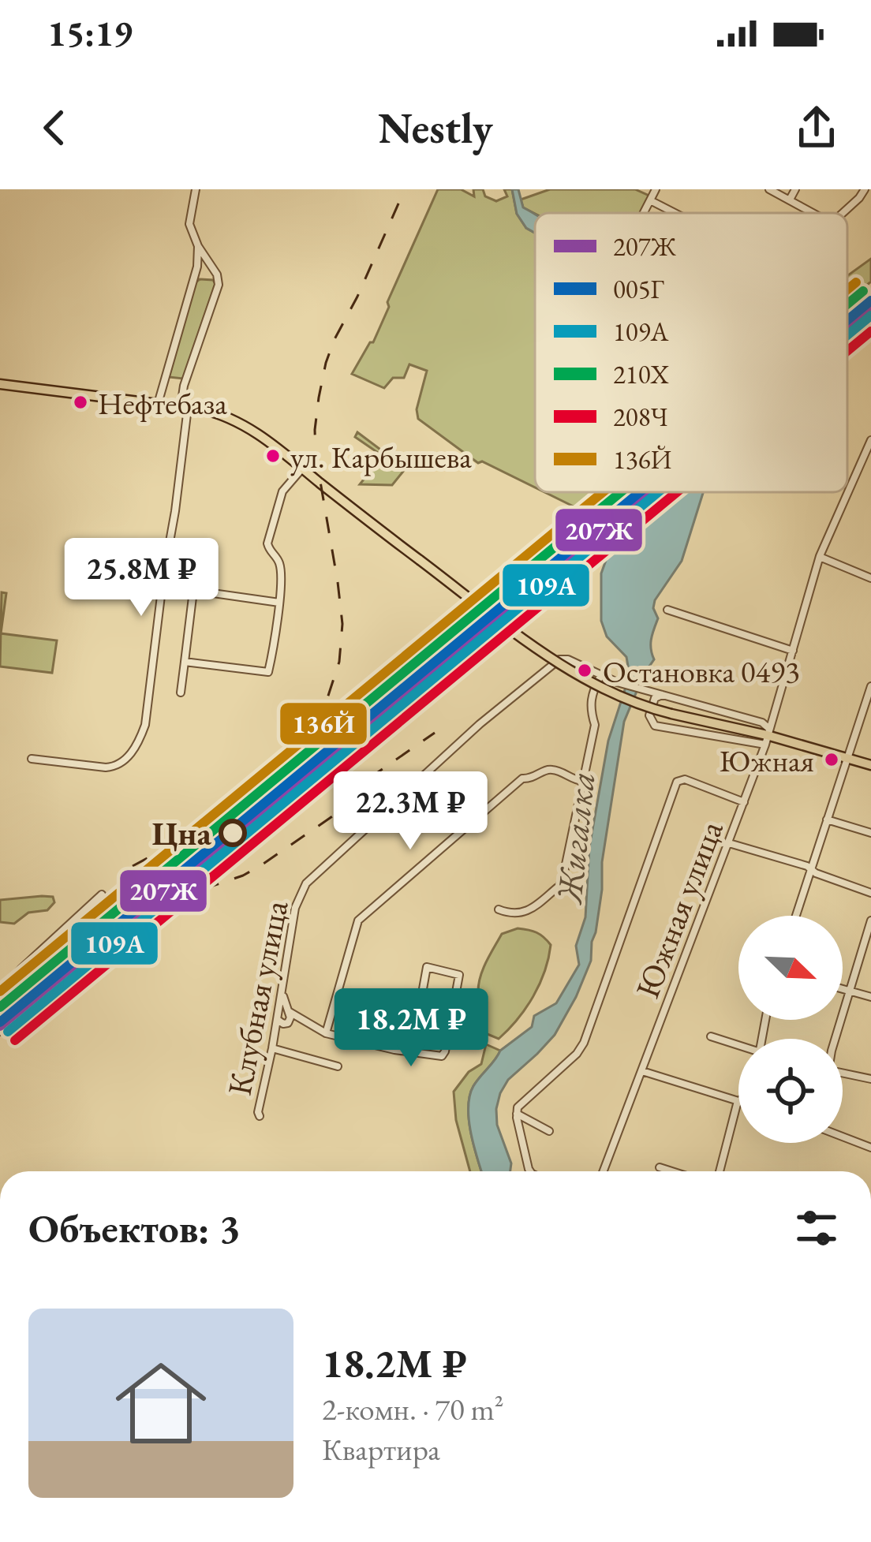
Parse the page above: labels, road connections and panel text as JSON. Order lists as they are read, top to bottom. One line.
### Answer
{"streets":{"street":["Южная улица","Клубная улица"]},"crossings":[["Южная улица","Клубная улица"]],"water":["Жигалка"],"places":["Нефтебаза","ул. Карбышева","Остановка 0493","Южная","Цна"],"lines":["transit line 136Й","transit line 210Х","transit line 005Г","transit line 207Ж","transit line 109А","transit line 208Ч"],"legend":["207Ж","005Г","109А","210Х","208Ч","136Й"],"north":"bottom right","page":{"status":"15:19","header":"Nestly","price":["25.8M ₽","22.3M ₽","18.2M ₽"],"heading":"Объектов: 3","list":[{"name":"18.2M ₽","note":"2-комн. · 70 m² · Квартира"}]}}
